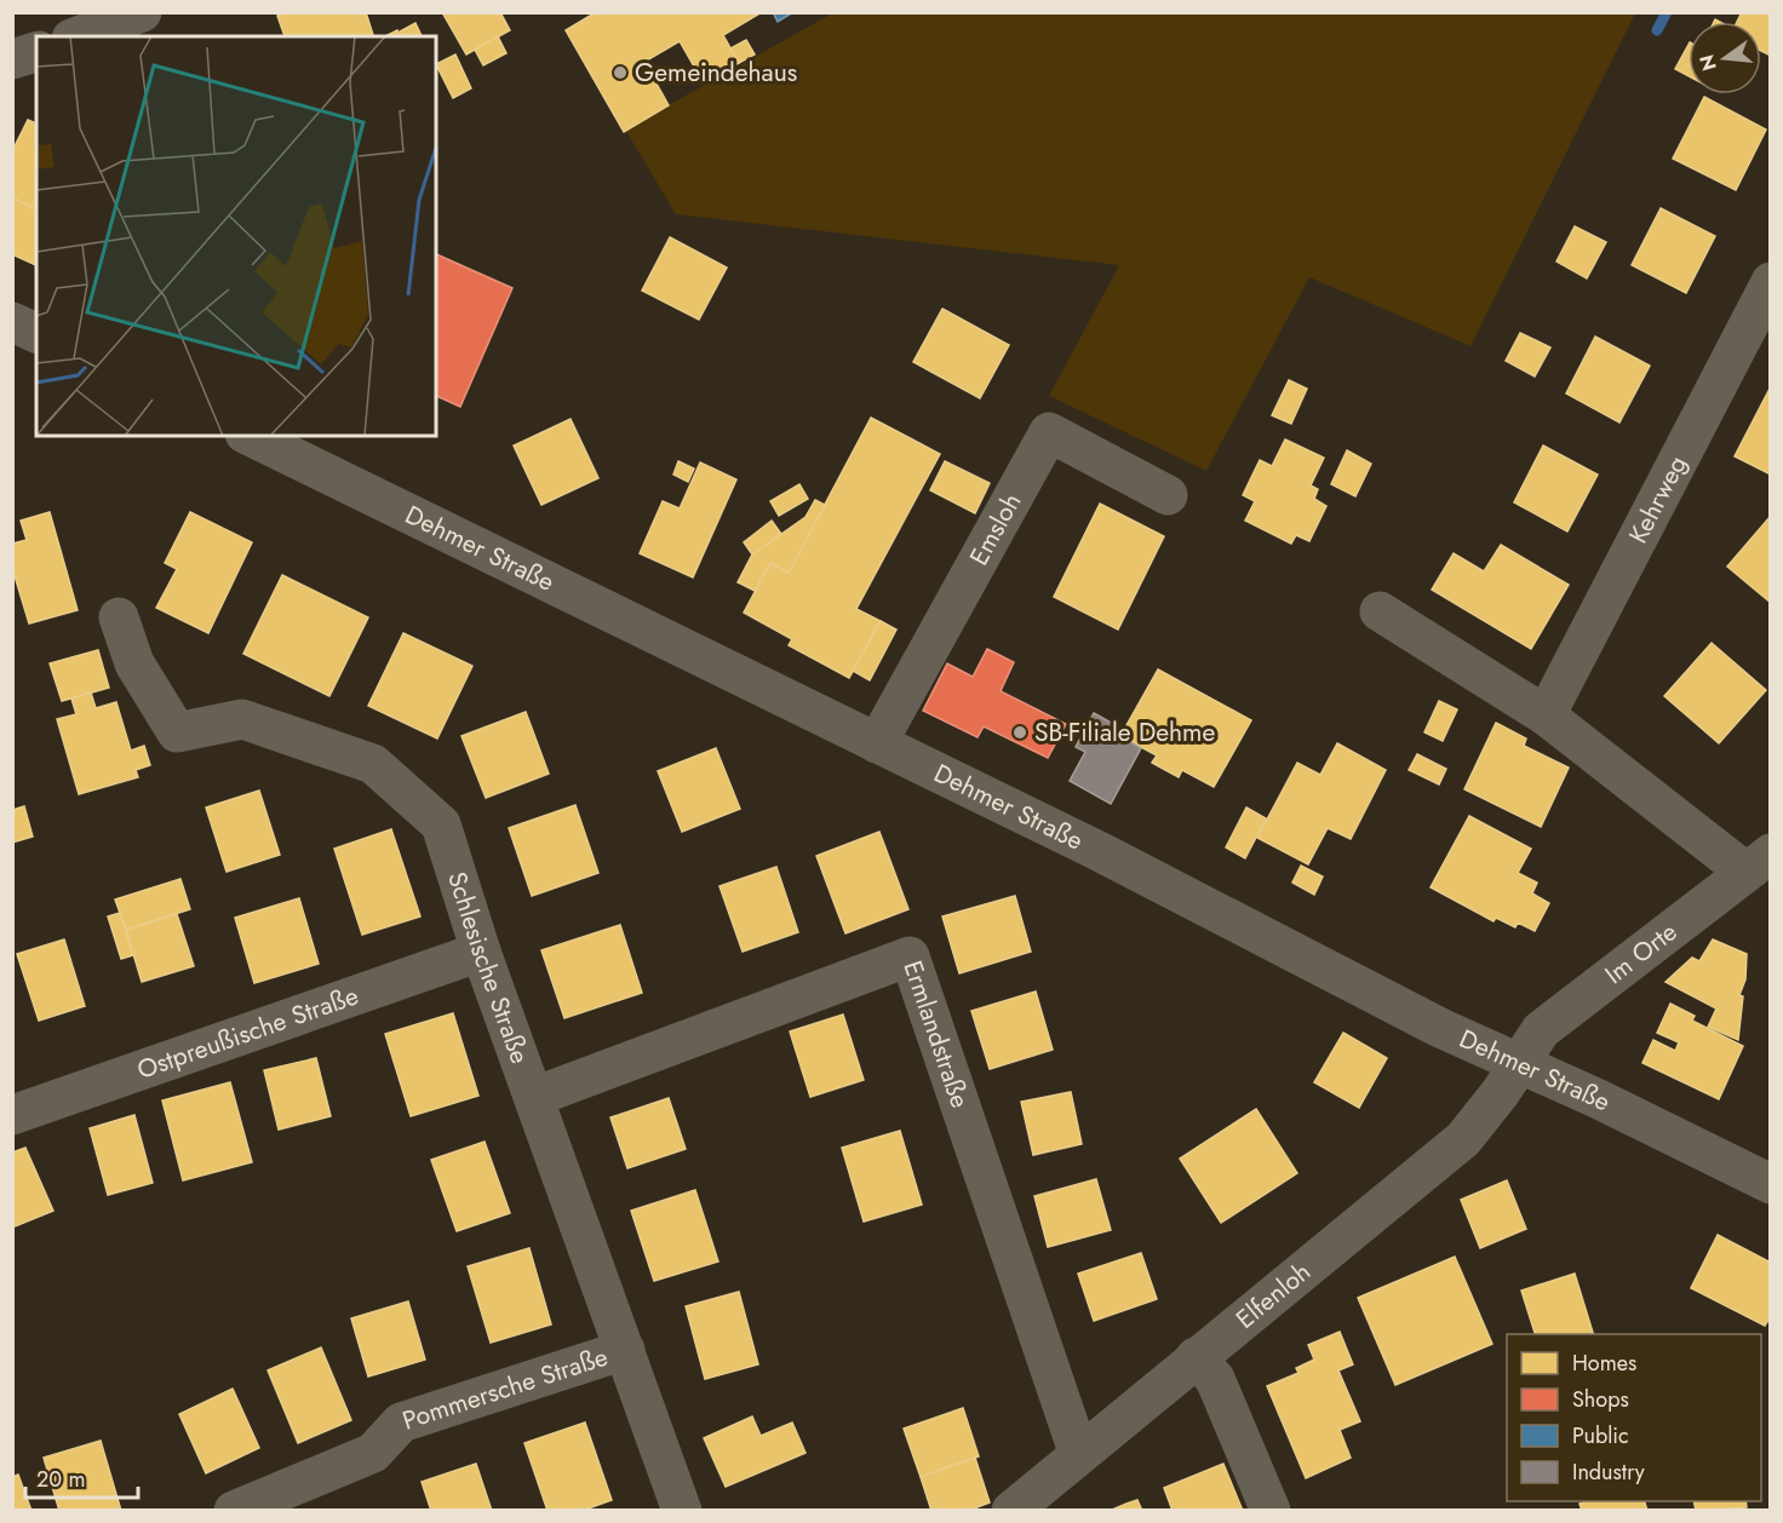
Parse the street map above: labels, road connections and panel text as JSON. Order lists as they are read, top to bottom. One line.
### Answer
{"streets":{"street":["Kehrweg","Emsloh","Dehmer Straße","Im Orte","Schlesische Straße","Ostpreußische Straße","Ermlandstraße","Elfenloh","Pommersche Straße"]},"crossings":[["Emsloh","Dehmer Straße"],["Dehmer Straße","Im Orte"],["Dehmer Straße","Elfenloh"],["Im Orte","Elfenloh"],["Schlesische Straße","Ostpreußische Straße"],["Schlesische Straße","Ermlandstraße"],["Schlesische Straße","Pommersche Straße"],["Ermlandstraße","Elfenloh"]],"places":["Gemeindehaus","SB-Filiale Dehme"],"legend":["Homes","Shops","Public","Industry"],"scale_bar":"20 m","north":"left"}
